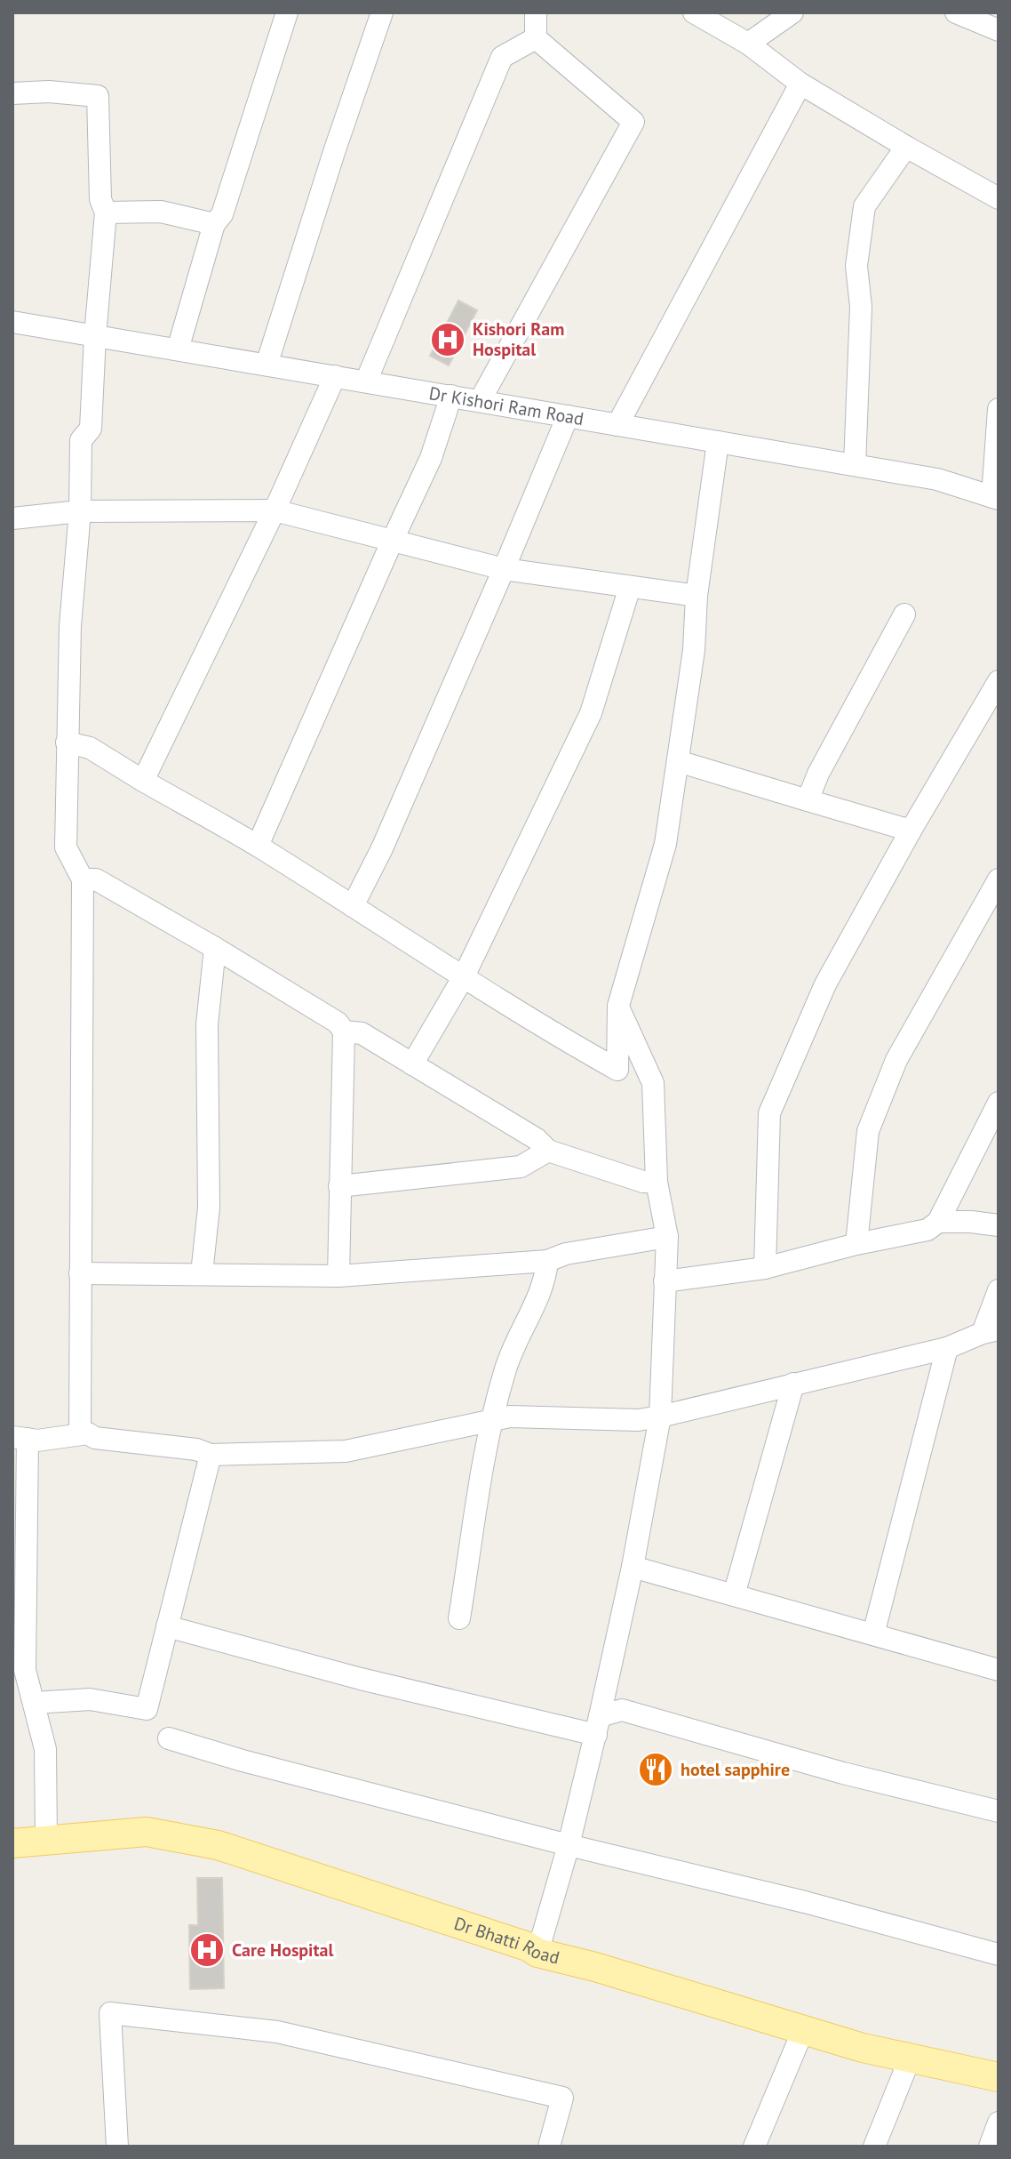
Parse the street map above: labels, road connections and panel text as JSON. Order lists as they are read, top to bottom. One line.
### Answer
{"streets":{"main road":["Dr Bhatti Road"],"street":["Dr Kishori Ram Road"]},"places":{"hospital":["Kishori Ram Hospital","Care Hospital"],"restaurant":["hotel sapphire"]}}
